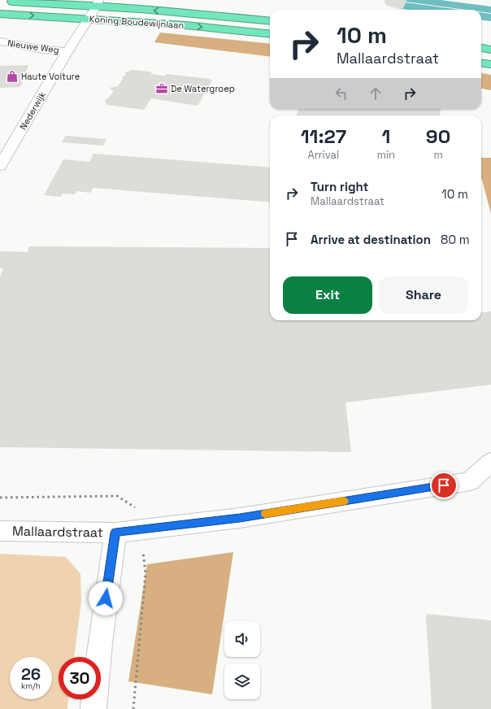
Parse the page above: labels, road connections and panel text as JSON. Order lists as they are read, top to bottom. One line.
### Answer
{"streets":{"highway":["Koning Boudewijnlaan"],"street":["Nieuwe Weg","Nederwijk","Mallaardstraat"]},"crossings":[["Koning Boudewijnlaan","Nederwijk"],["Nieuwe Weg","Nederwijk"]],"places":{"shop":["Haute Voiture"],"office":["De Watergroep"]},"page":{"turn":["10 m","Mallaardstraat"],"eta":["11:27","Arrival","1","min","90","m"],"list":[{"name":"Turn right","note":"Mallaardstraat","value":"10 m"},{"name":"Arrive at destination","value":"80 m"}],"buttons":["Exit","Share"],"speed":"26 km/h","limit":"30"}}
